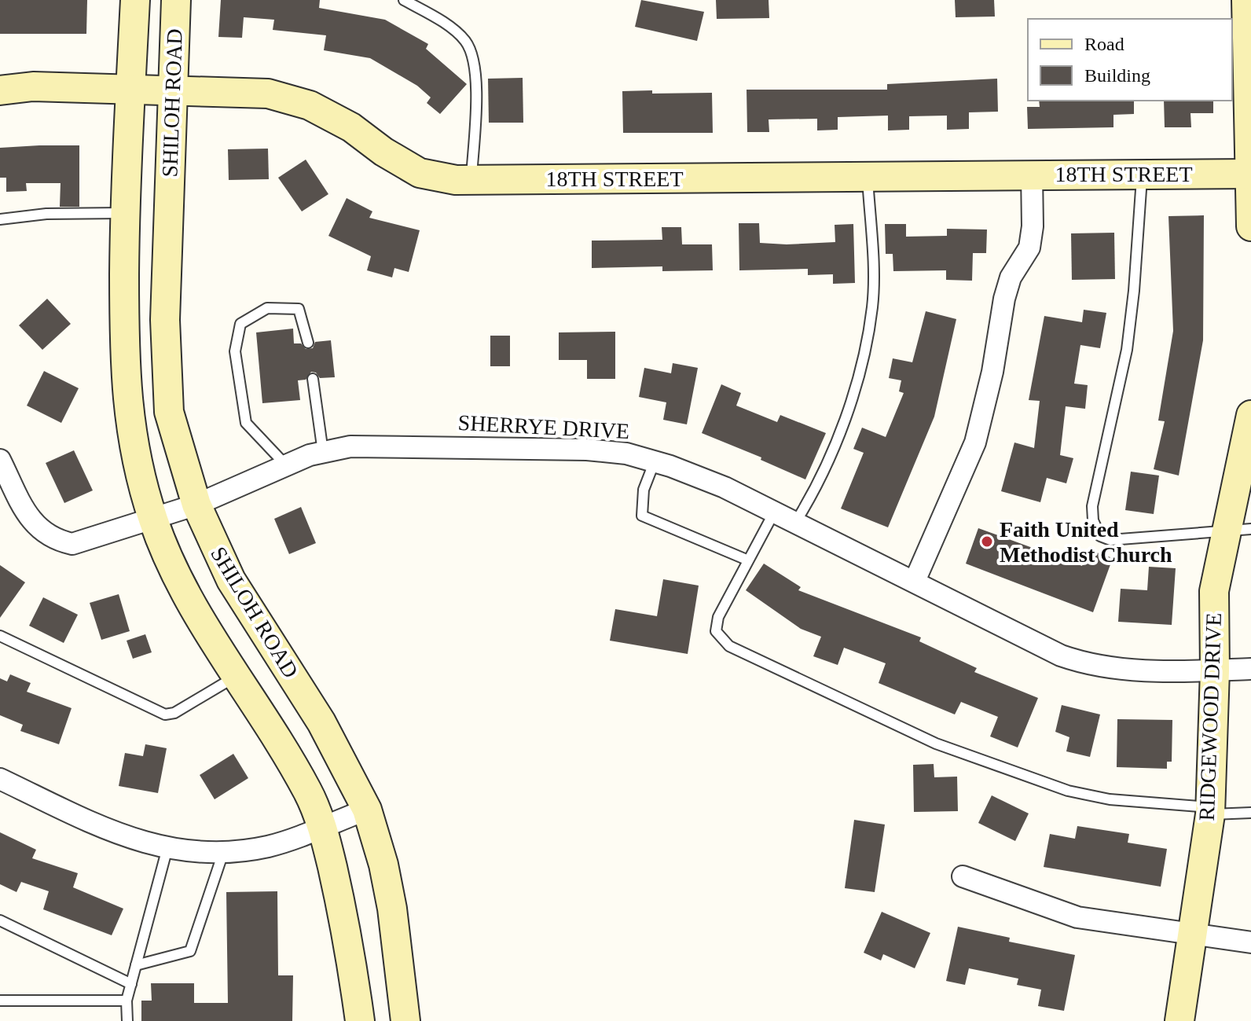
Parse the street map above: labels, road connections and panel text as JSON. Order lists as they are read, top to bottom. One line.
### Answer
{"streets":{"main road":["SHILOH ROAD","18TH STREET","RIDGEWOOD DRIVE"],"street":["SHERRYE DRIVE"]},"crossings":[["SHILOH ROAD","18TH STREET"],["SHILOH ROAD","SHERRYE DRIVE"],["SHERRYE DRIVE","RIDGEWOOD DRIVE"]],"places":["Faith United Methodist Church"],"legend":["Road","Building"]}
